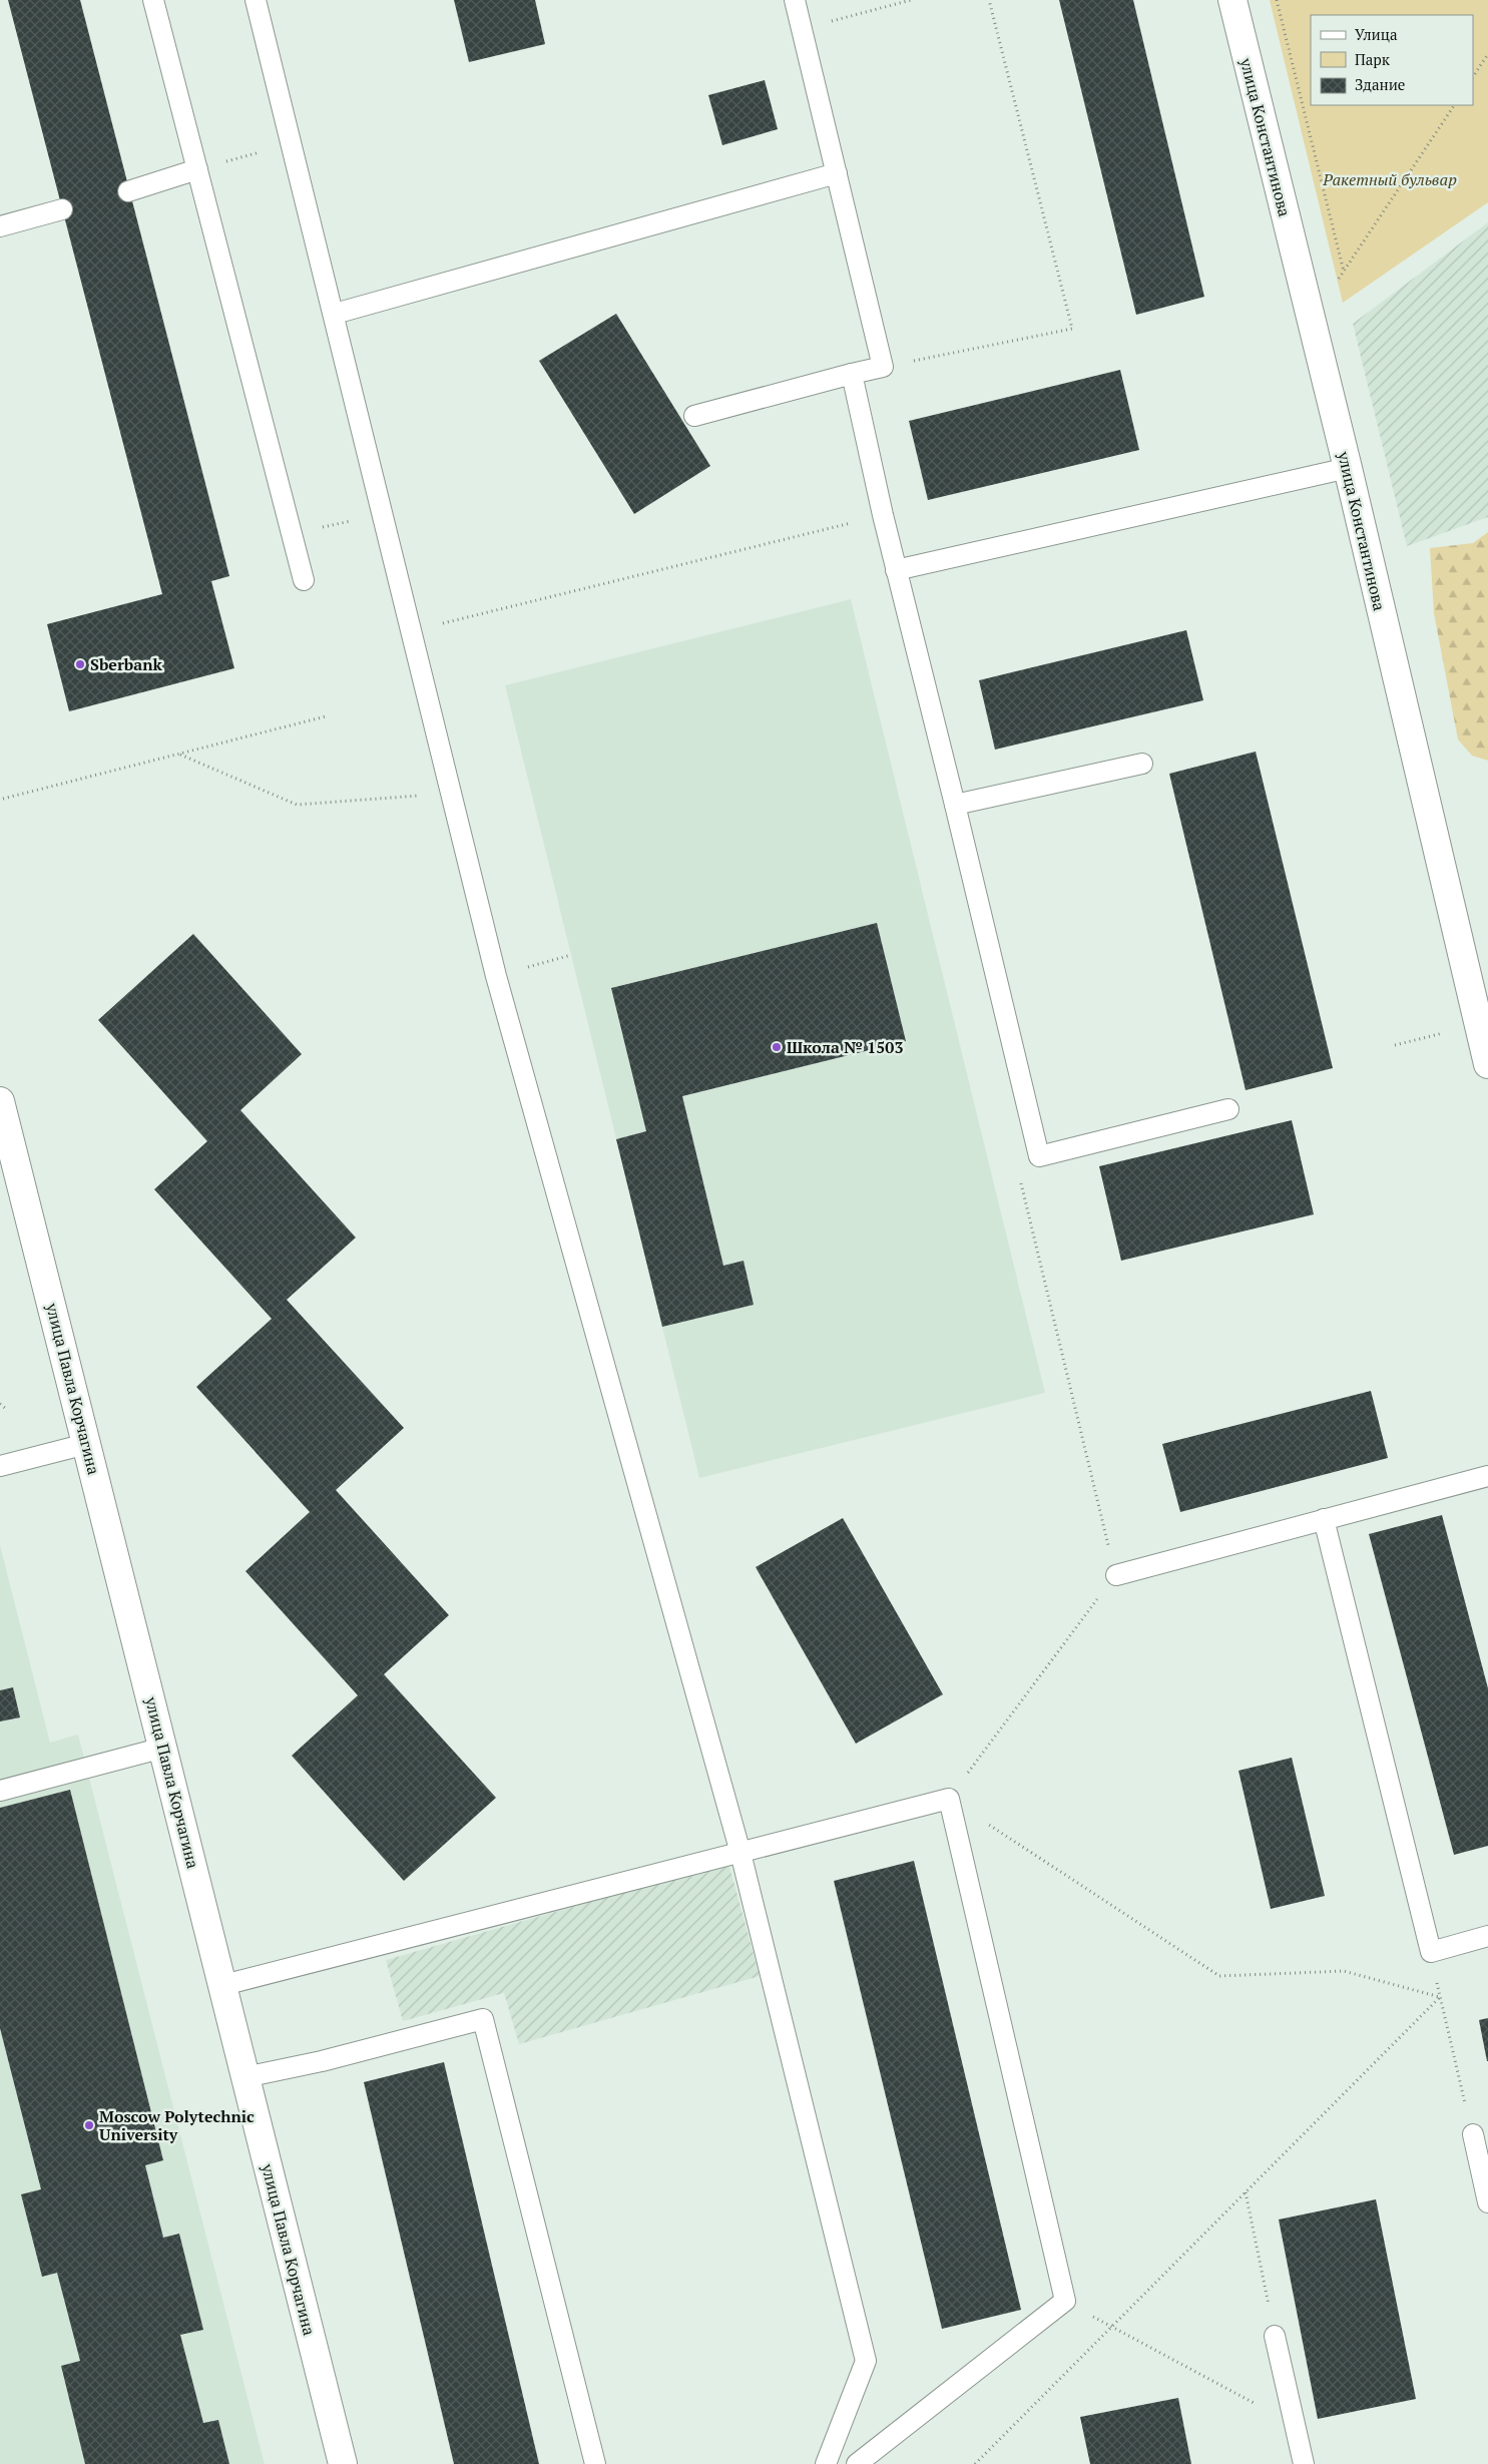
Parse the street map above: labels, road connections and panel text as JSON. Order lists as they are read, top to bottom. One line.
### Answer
{"streets":{"street":["улица Константинова","улица Павла Корчагина"]},"parks":["Ракетный бульвар"],"places":["Sberbank","Школа № 1503","Moscow Polytechnic University"],"legend":["Улица","Парк","Здание"]}
